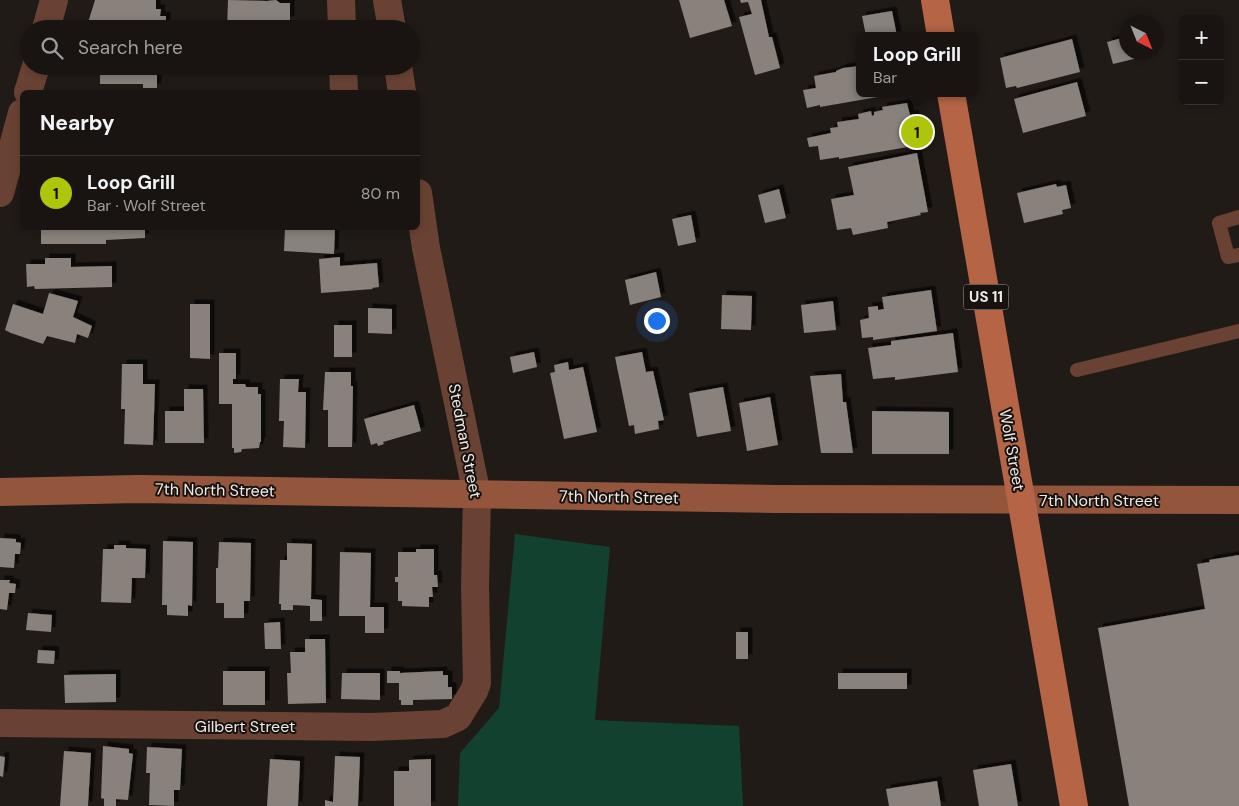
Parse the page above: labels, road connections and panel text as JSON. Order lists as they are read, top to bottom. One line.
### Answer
{"streets":{"main road":["US 11","Wolf Street"],"street":["Stedman Street","7th North Street","Gilbert Street"]},"crossings":[["Stedman Street","7th North Street"],["Stedman Street","Gilbert Street"],["Wolf Street","7th North Street"]],"north":"bottom right","page":{"map_buttons":["+","−"],"search":"Search here","popup":["Loop Grill","Bar"],"heading":"Nearby","pins":"1","list":[{"mark":"1","name":"Loop Grill","note":"Bar · Wolf Street","value":"80 m"}]}}
